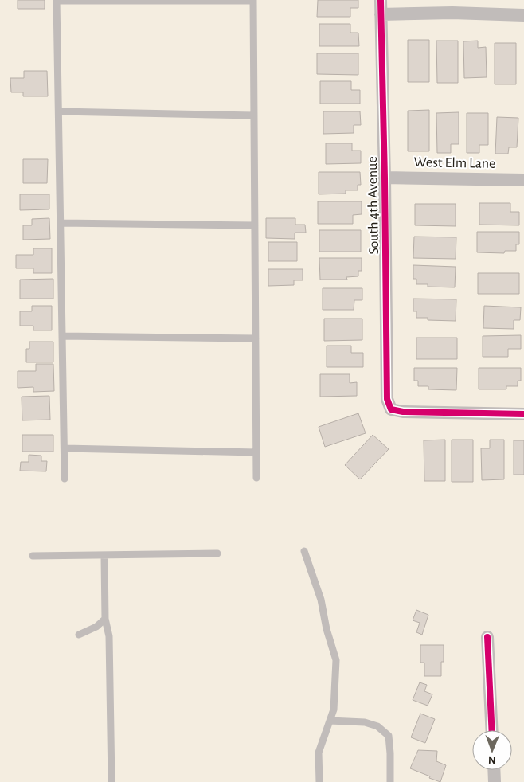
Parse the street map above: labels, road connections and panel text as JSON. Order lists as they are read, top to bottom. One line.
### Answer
{"streets":{"street":["West Elm Lane","South 4th Avenue"]},"crossings":[["West Elm Lane","South 4th Avenue"]],"north":"bottom"}
